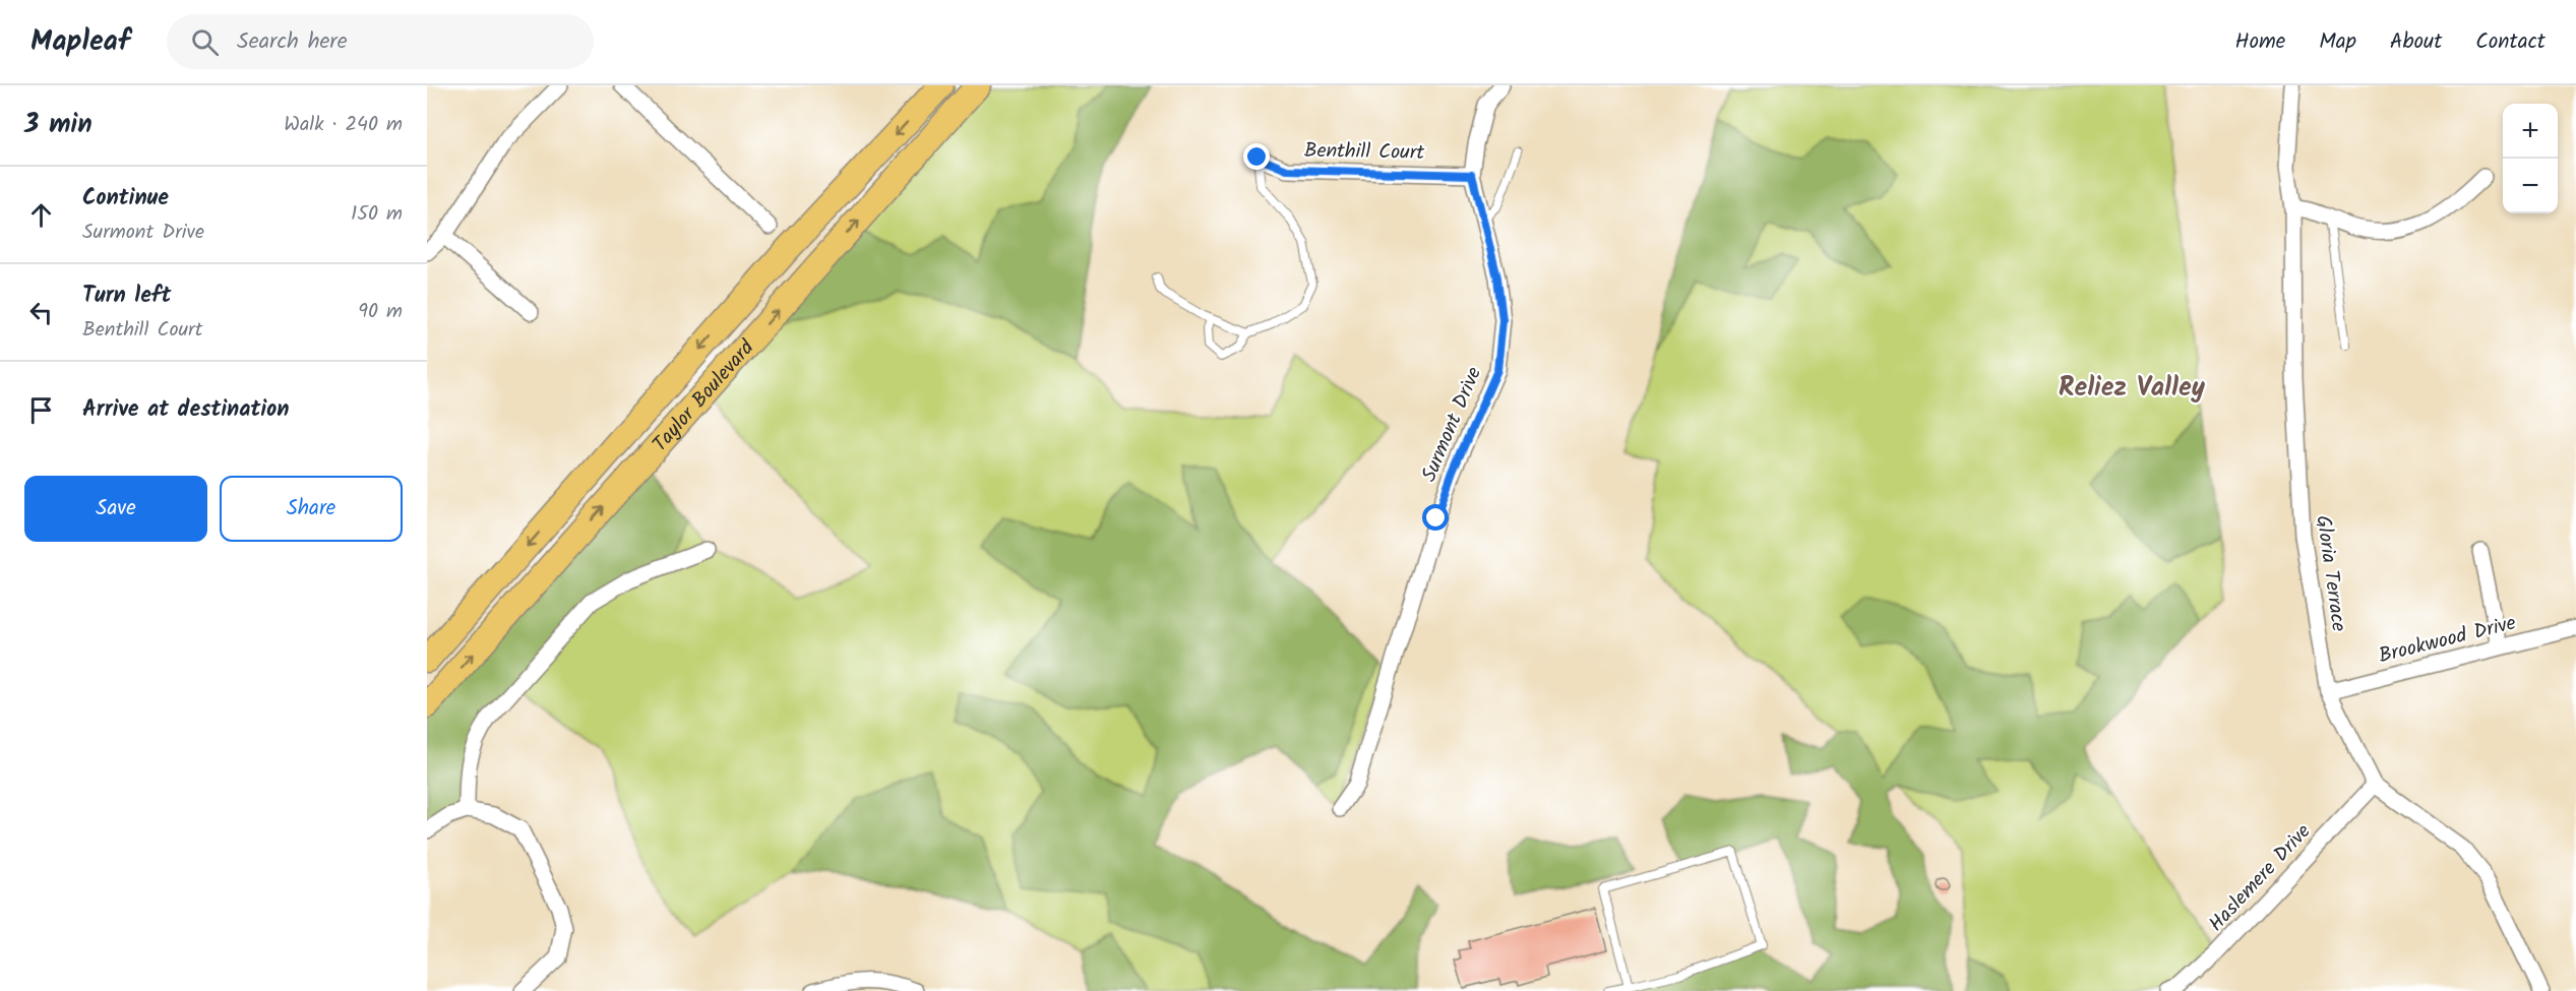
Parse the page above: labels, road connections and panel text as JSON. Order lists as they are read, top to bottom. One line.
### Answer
{"streets":{"main road":["Taylor Boulevard"],"street":["Benthill Court","Surmont Drive","Gloria Terrace","Brookwood Drive","Haslemere Drive"]},"crossings":[["Benthill Court","Surmont Drive"],["Gloria Terrace","Brookwood Drive"],["Gloria Terrace","Haslemere Drive"]],"districts":["Reliez Valley"],"page":{"header":"Mapleaf","search":"Search here","nav":["Home","Map","About","Contact"],"heading":["3 min","Walk · 240 m"],"map_buttons":["+","−"],"list":[["Continue","Surmont Drive","150 m"],["Turn left","Benthill Court","90 m"],"Arrive at destination"],"buttons":["Save","Share"]}}
